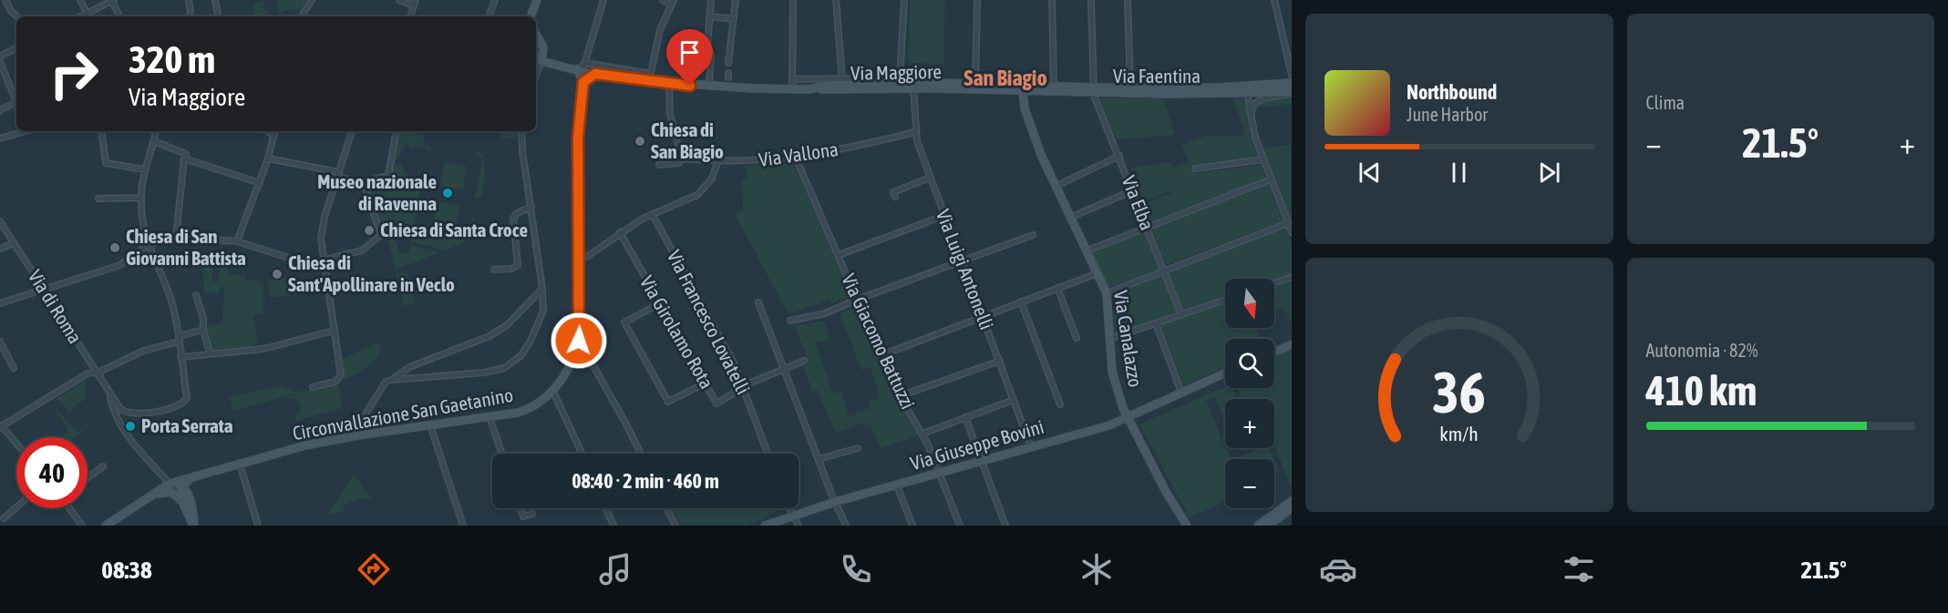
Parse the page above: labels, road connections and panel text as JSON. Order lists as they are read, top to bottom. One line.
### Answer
{"streets":{"street":["Via Maggiore","Via Faentina","Via Vallona","Via Elba","Via Luigi Antonelli","Via di Roma","Via Francesco Lovatelli","Via Girolamo Rota","Via Canalazzo","Via Giacomo Battuzzi","Circonvallazione San Gaetanino","Via Giuseppe Bovini"]},"crossings":[["Via Maggiore","Via Faentina"],["Via Maggiore","Via Luigi Antonelli"],["Via Maggiore","Via Canalazzo"],["Via Faentina","Via Elba"],["Via Faentina","Via Canalazzo"],["Via Vallona","Via Luigi Antonelli"],["Via Vallona","Via Giacomo Battuzzi"],["Via Luigi Antonelli","Via Giuseppe Bovini"],["Via Francesco Lovatelli","Via Girolamo Rota"],["Via Canalazzo","Via Giuseppe Bovini"],["Via Giacomo Battuzzi","Via Giuseppe Bovini"]],"districts":["San Biagio"],"places":["Chiesa di San Biagio","Museo nazionale di Ravenna","Chiesa di Santa Croce","Chiesa di San Giovanni Battista","Chiesa di Sant'Apollinare in Veclo","Porta Serrata"],"north":"bottom","page":{"tile":["Clima",["Autonomia · 82%","410 km"]],"turn":["320 m","Via Maggiore"],"song":["Northbound","June Harbor"],"heat":["−","21.5°","+"],"map_buttons":["+","−"],"limit":"40","trip":"08:40 · 2 min · 460 m","tabs":["08:38","21.5°"],"gauge":["36","km/h"]}}
